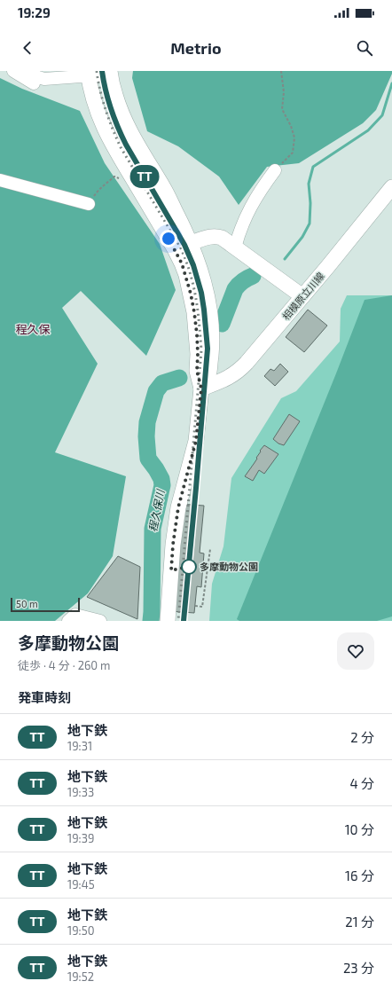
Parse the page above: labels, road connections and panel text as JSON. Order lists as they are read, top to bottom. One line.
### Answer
{"streets":{"main road":["相模原立川線"]},"districts":["程久保"],"water":["程久保川"],"places":["多摩動物公園"],"lines":["metro line TT"],"scale_bar":"50 m","page":{"status":"19:29","header":"Metrio","on_map":"TT","scale":"50 m","heading":[["多摩動物公園","徒歩 · 4 分 · 260 m"],"発車時刻"],"list":[{"mark":"TT","name":"地下鉄","note":"19:31","value":"2 分"},{"mark":"TT","name":"地下鉄","note":"19:33","value":"4 分"},{"mark":"TT","name":"地下鉄","note":"19:39","value":"10 分"},{"mark":"TT","name":"地下鉄","note":"19:45","value":"16 分"},{"mark":"TT","name":"地下鉄","note":"19:50","value":"21 分"},{"mark":"TT","name":"地下鉄","note":"19:52","value":"23 分"}]}}
